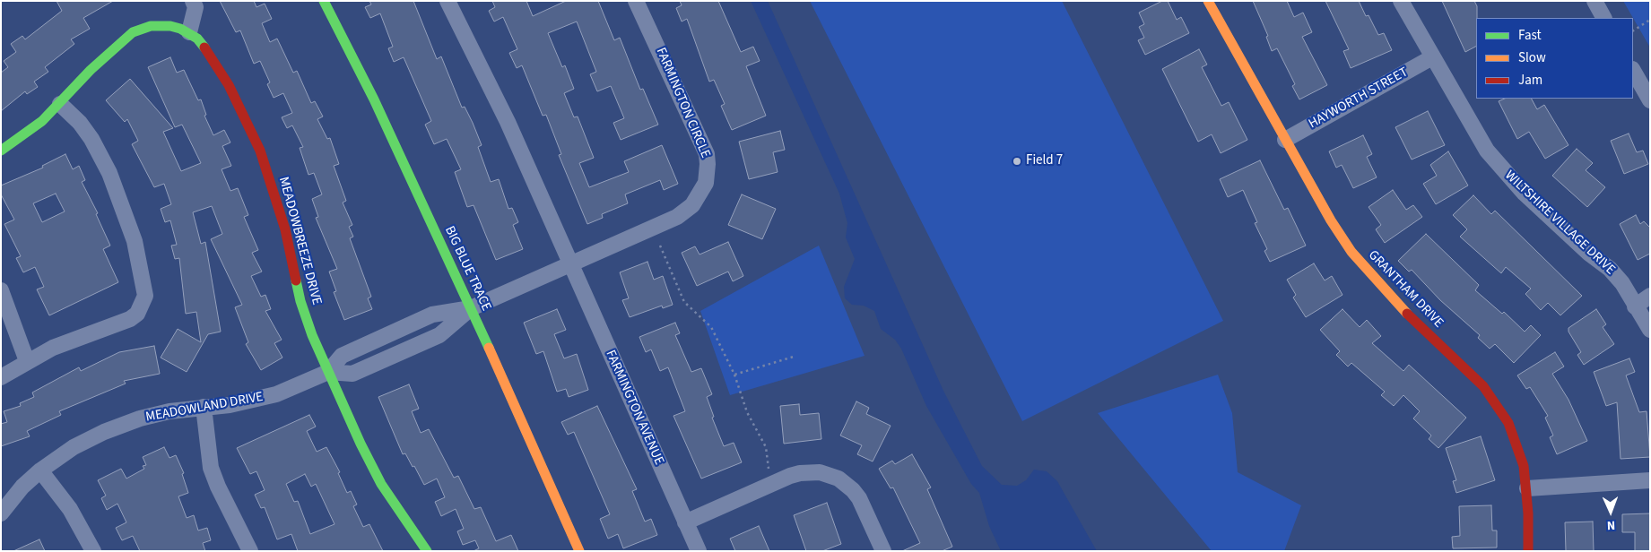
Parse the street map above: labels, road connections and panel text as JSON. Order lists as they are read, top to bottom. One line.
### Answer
{"streets":{"street":["HAYWORTH STREET","FARMINGTON CIRCLE","WILTSHIRE VILLAGE DRIVE","MEADOWBREEZE DRIVE","BIG BLUE TRACE","GRANTHAM DRIVE","MEADOWLAND DRIVE","FARMINGTON AVENUE"]},"crossings":[["HAYWORTH STREET","WILTSHIRE VILLAGE DRIVE"],["HAYWORTH STREET","GRANTHAM DRIVE"],["FARMINGTON CIRCLE","BIG BLUE TRACE"],["FARMINGTON CIRCLE","MEADOWLAND DRIVE"],["FARMINGTON CIRCLE","FARMINGTON AVENUE"],["MEADOWBREEZE DRIVE","MEADOWLAND DRIVE"],["BIG BLUE TRACE","MEADOWLAND DRIVE"]],"places":["Field 7"],"legend":["Fast","Slow","Jam"],"north":"bottom"}
